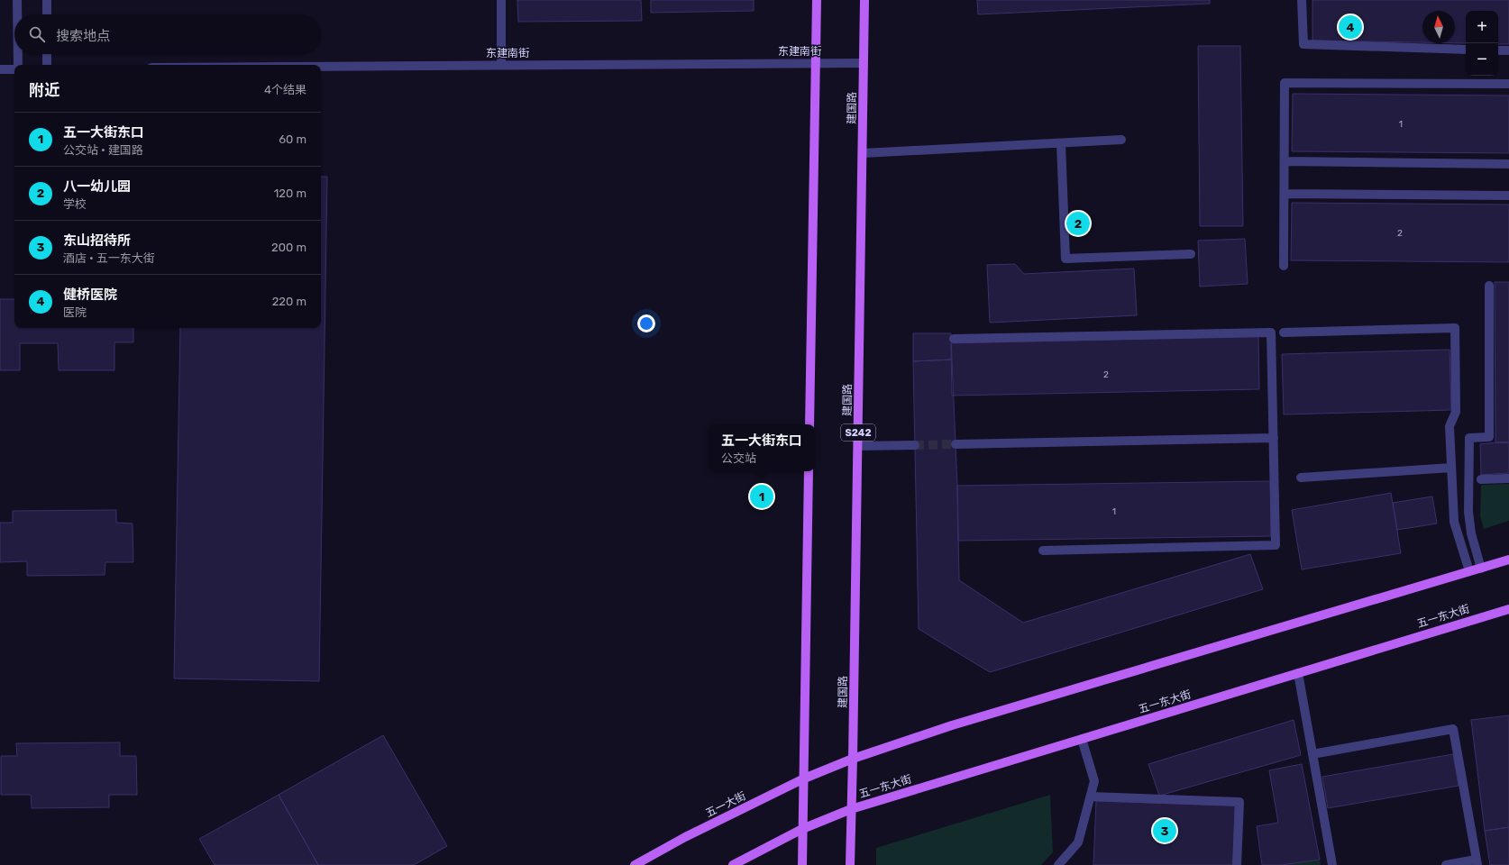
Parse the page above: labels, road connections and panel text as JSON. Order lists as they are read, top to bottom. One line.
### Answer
{"streets":{"main road":["建国路","S242","五一东大街","五一大街"],"street":["东建南街"]},"crossings":[["东建南街","建国路"],["建国路","五一东大街"],["建国路","五一大街"]],"house_numbers":["1","2","2","1"],"north":"top","page":{"map_buttons":["+","−"],"pins":["4","2","1","3"],"search":"搜索地点","heading":["附近","4个结果"],"list":[{"mark":"1","name":"五一大街东口","note":"公交站 · 建国路","value":"60 m"},{"mark":"2","name":"八一幼儿园","note":"学校","value":"120 m"},{"mark":"3","name":"东山招待所","note":"酒店 · 五一东大街","value":"200 m"},{"mark":"4","name":"健桥医院","note":"医院","value":"220 m"}],"popup":["五一大街东口","公交站"]}}
